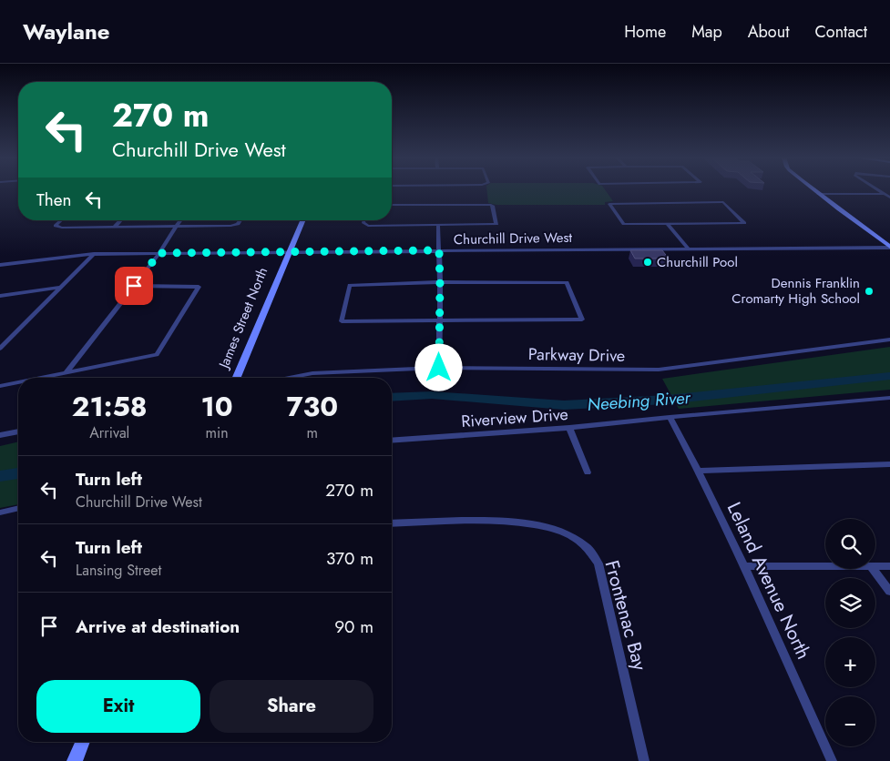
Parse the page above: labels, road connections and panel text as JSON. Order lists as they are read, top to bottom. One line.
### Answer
{"streets":{"street":["Churchill Drive West","James Street North","Parkway Drive","Riverview Drive","Leland Avenue North","Frontenac Bay"]},"crossings":[["Churchill Drive West","James Street North"],["Riverview Drive","Leland Avenue North"]],"water":["Neebing River"],"places":["Churchill Pool","Dennis Franklin Cromarty High School"],"page":{"header":"Waylane","nav":["Home","Map","About","Contact"],"turn":["270 m","Churchill Drive West"],"then":"Then","eta":["21:58","Arrival","10","min","730","m"],"list":[{"name":"Turn left","note":"Churchill Drive West","value":"270 m"},{"name":"Turn left","note":"Lansing Street","value":"370 m"},{"name":"Arrive at destination","value":"90 m"}],"map_buttons":["+","−"],"buttons":["Exit","Share"]}}
